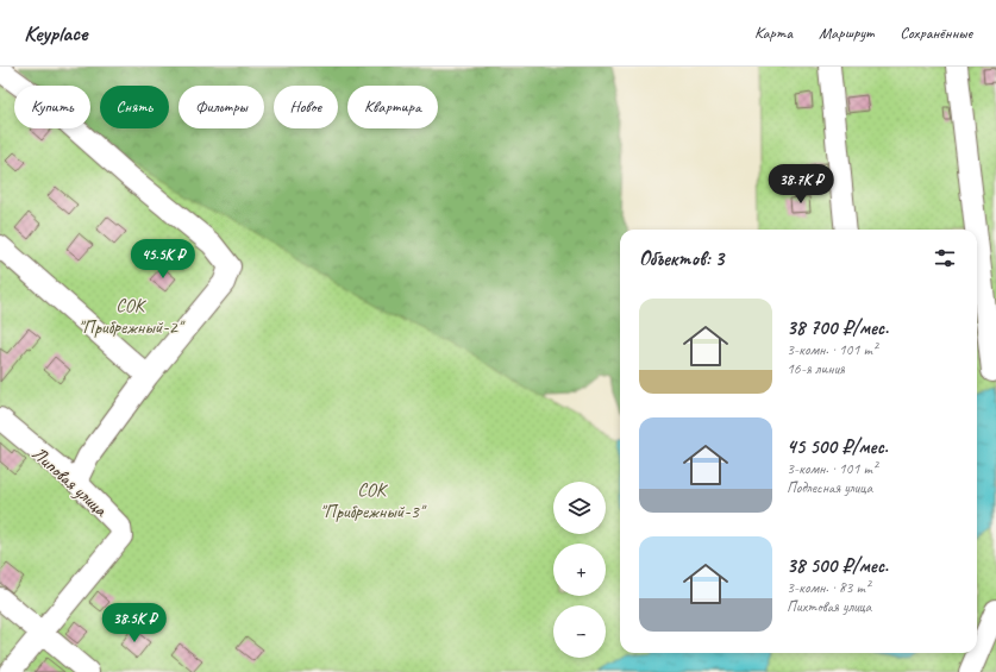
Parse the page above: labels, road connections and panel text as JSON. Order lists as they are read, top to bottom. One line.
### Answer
{"streets":{"street":["Липовая улица"]},"parks":["СОК \"Прибрежный-2\"","СОК \"Прибрежный-3\""],"page":{"header":"Keyplace","nav":["Карта","Маршрут","Сохранённые"],"chip":["Купить","Снять","Фильтры","Новое","Квартира"],"price":["38.7K ₽","45.5K ₽","38.5K ₽"],"heading":"Объектов: 3","list":[{"name":"38 700 ₽/мес.","note":"3-комн. · 101 m² · 16-я линия"},{"name":"45 500 ₽/мес.","note":"3-комн. · 101 m² · Подлесная улица"},{"name":"38 500 ₽/мес.","note":"3-комн. · 83 m² · Пихтовая улица"}],"map_buttons":["+","−"]}}
